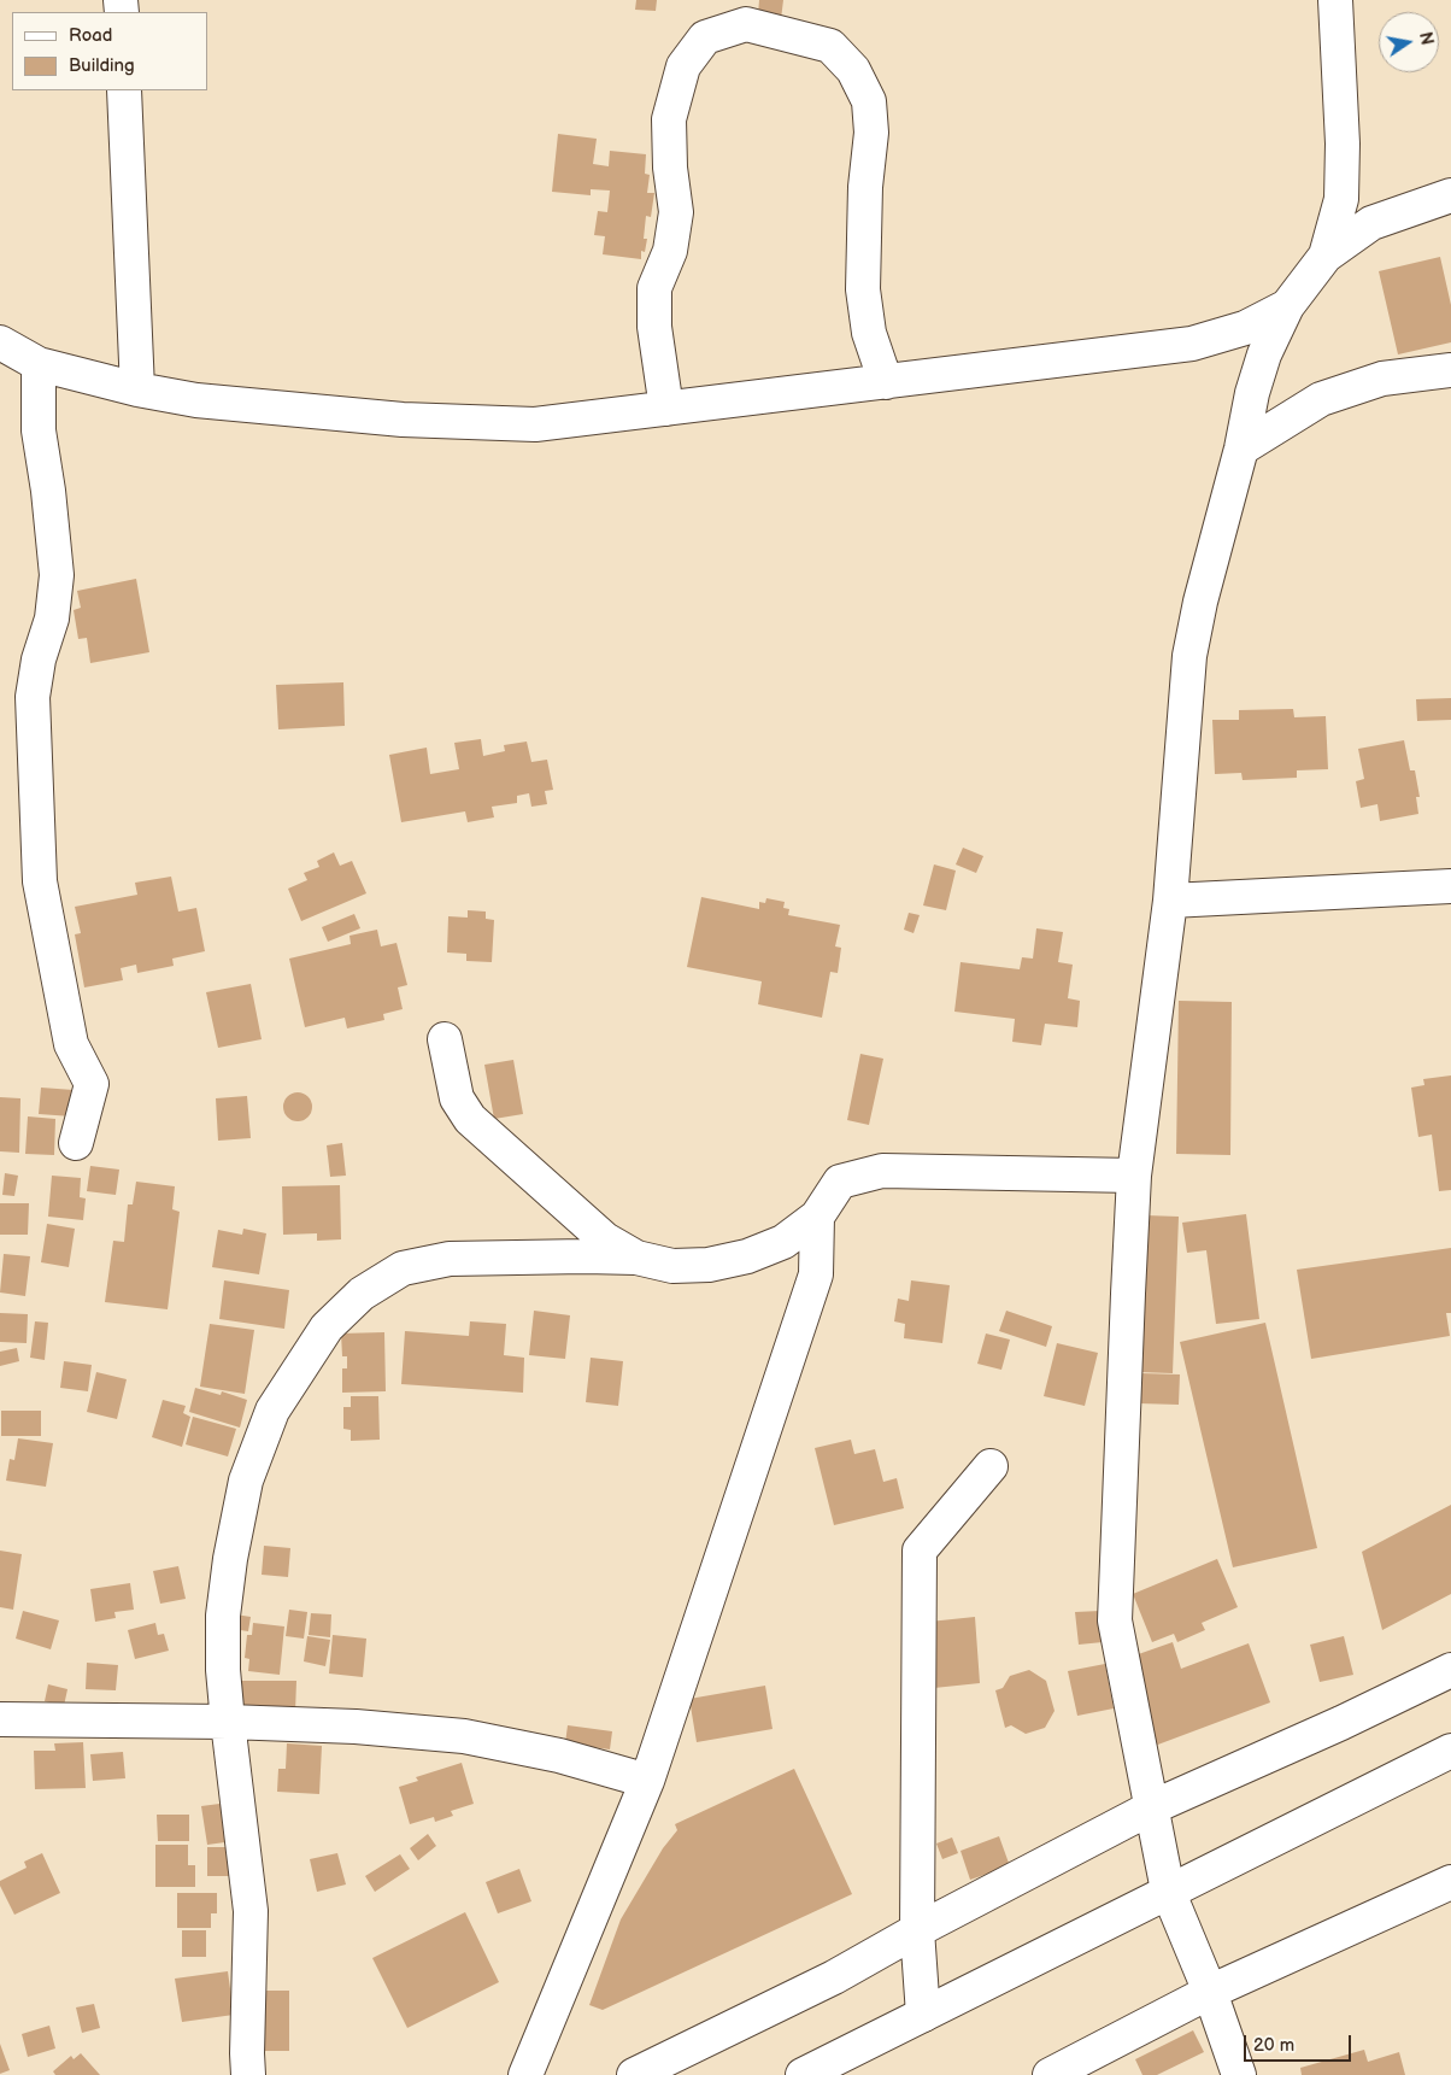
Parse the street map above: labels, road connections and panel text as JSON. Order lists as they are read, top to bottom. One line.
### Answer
{"legend":["Road","Building"],"scale_bar":"20 m","north":"right"}
